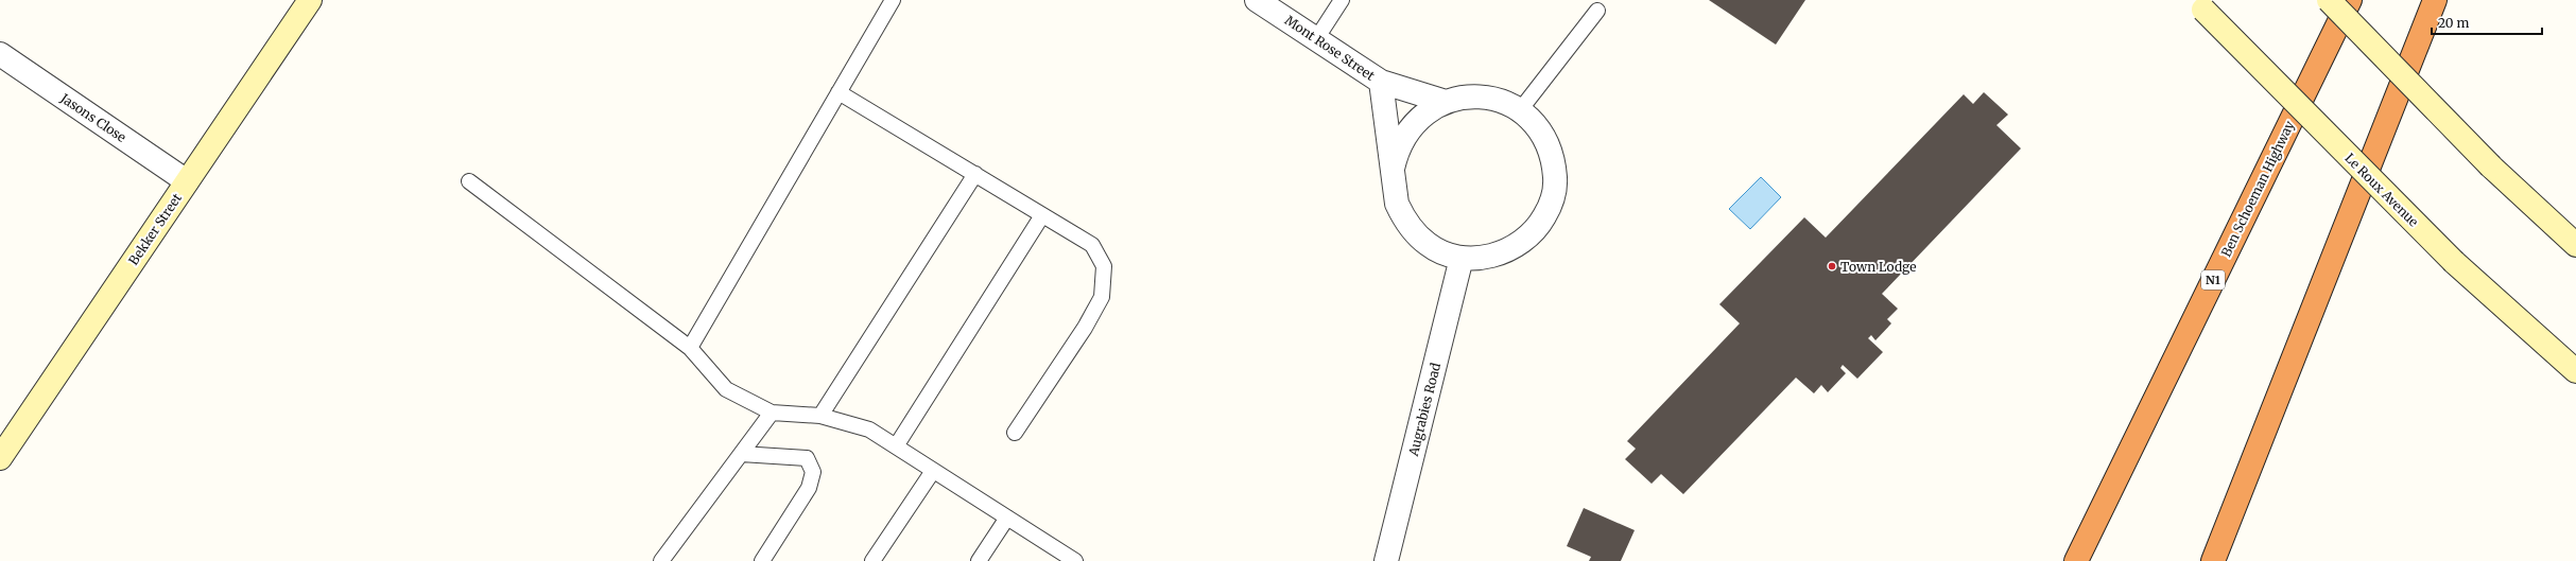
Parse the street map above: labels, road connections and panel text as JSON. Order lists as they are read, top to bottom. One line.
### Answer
{"streets":{"highway":["Ben Schoeman Highway","N1"],"main road":["Le Roux Avenue","Bekker Street"],"street":["Mont Rose Street","Jasons Close","Augrabies Road"]},"crossings":[["Mont Rose Street","Augrabies Road"],["Jasons Close","Bekker Street"]],"places":["Town Lodge"],"scale_bar":"20 m"}
